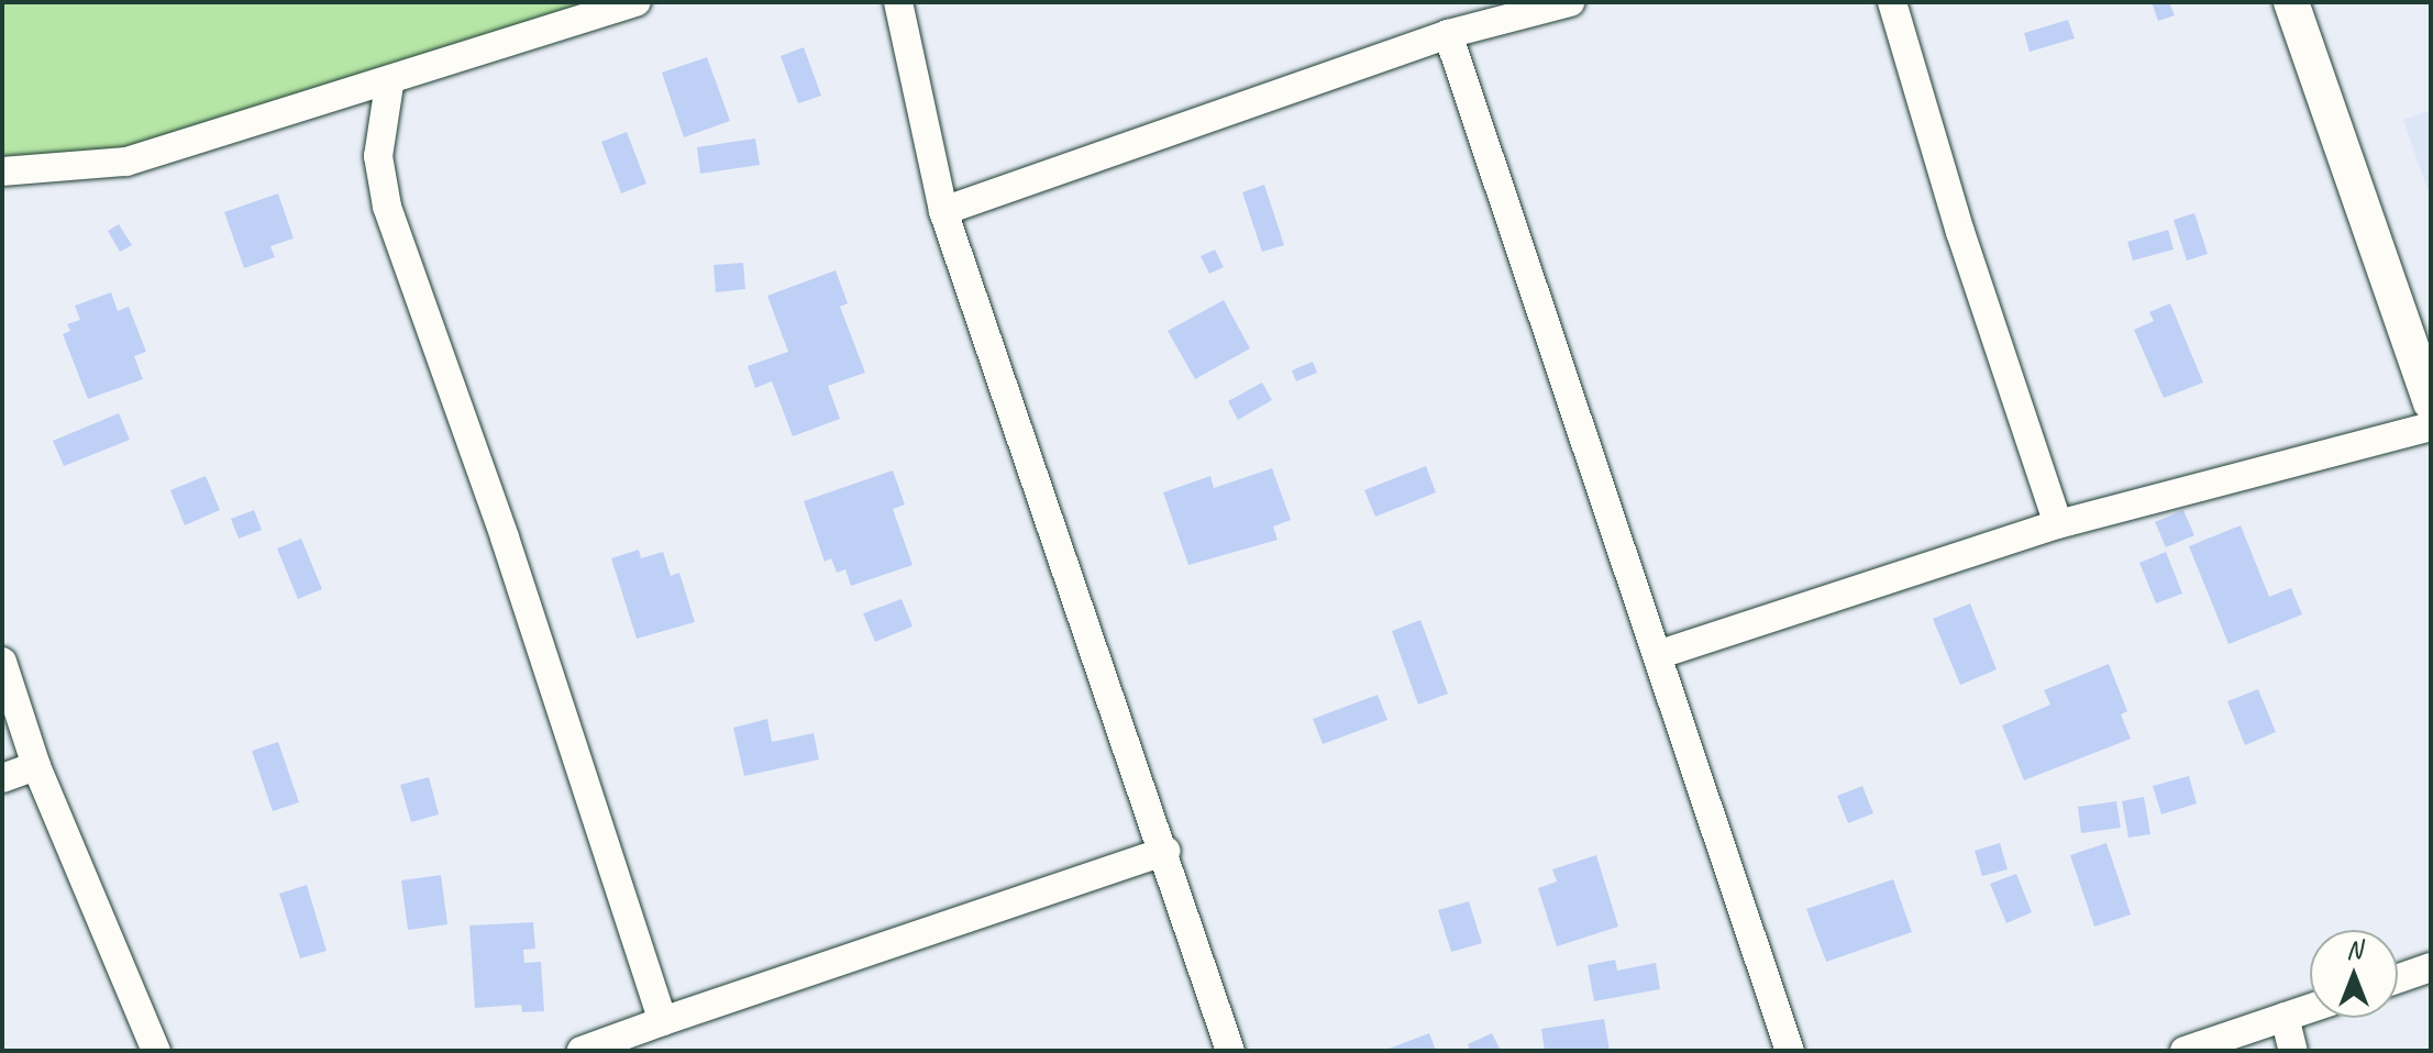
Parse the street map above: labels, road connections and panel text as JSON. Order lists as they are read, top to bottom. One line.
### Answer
{"north":"top"}
